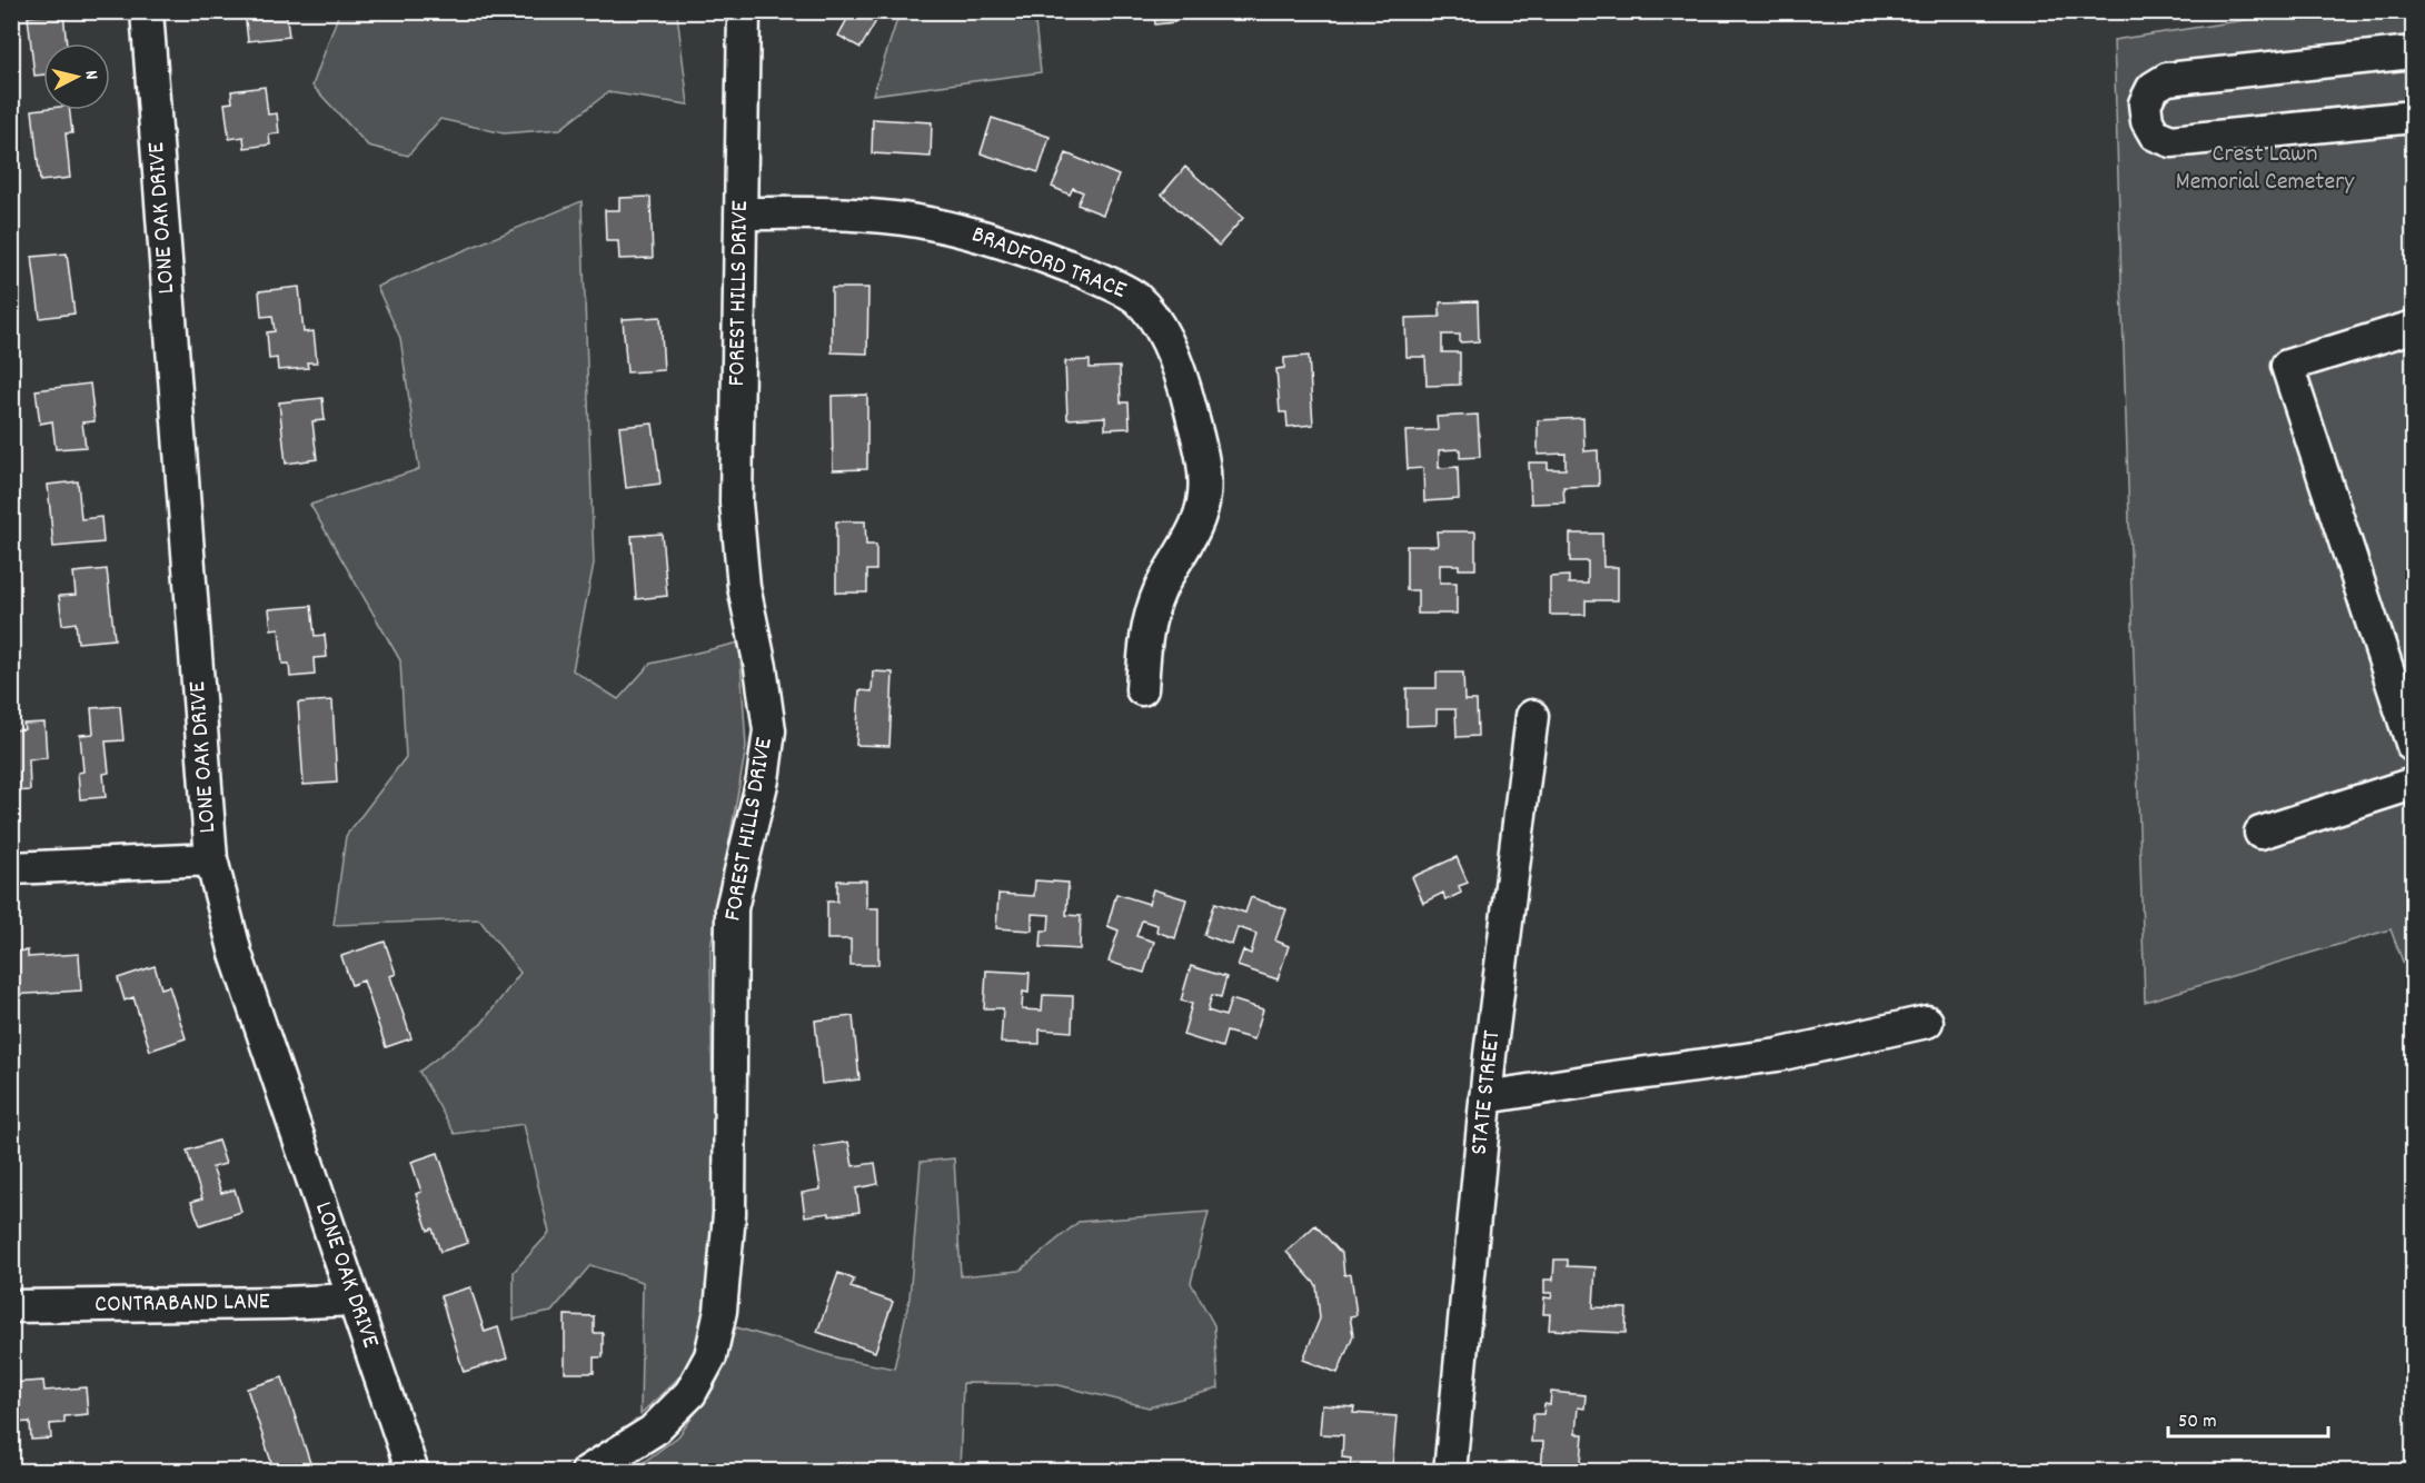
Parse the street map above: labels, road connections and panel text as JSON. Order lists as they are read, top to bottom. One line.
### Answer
{"streets":{"street":["LONE OAK DRIVE","BRADFORD TRACE","FOREST HILLS DRIVE","STATE STREET","CONTRABAND LANE"]},"crossings":[["LONE OAK DRIVE","CONTRABAND LANE"],["BRADFORD TRACE","FOREST HILLS DRIVE"]],"parks":["Crest Lawn Memorial Cemetery"],"scale_bar":"50 m","north":"right"}
